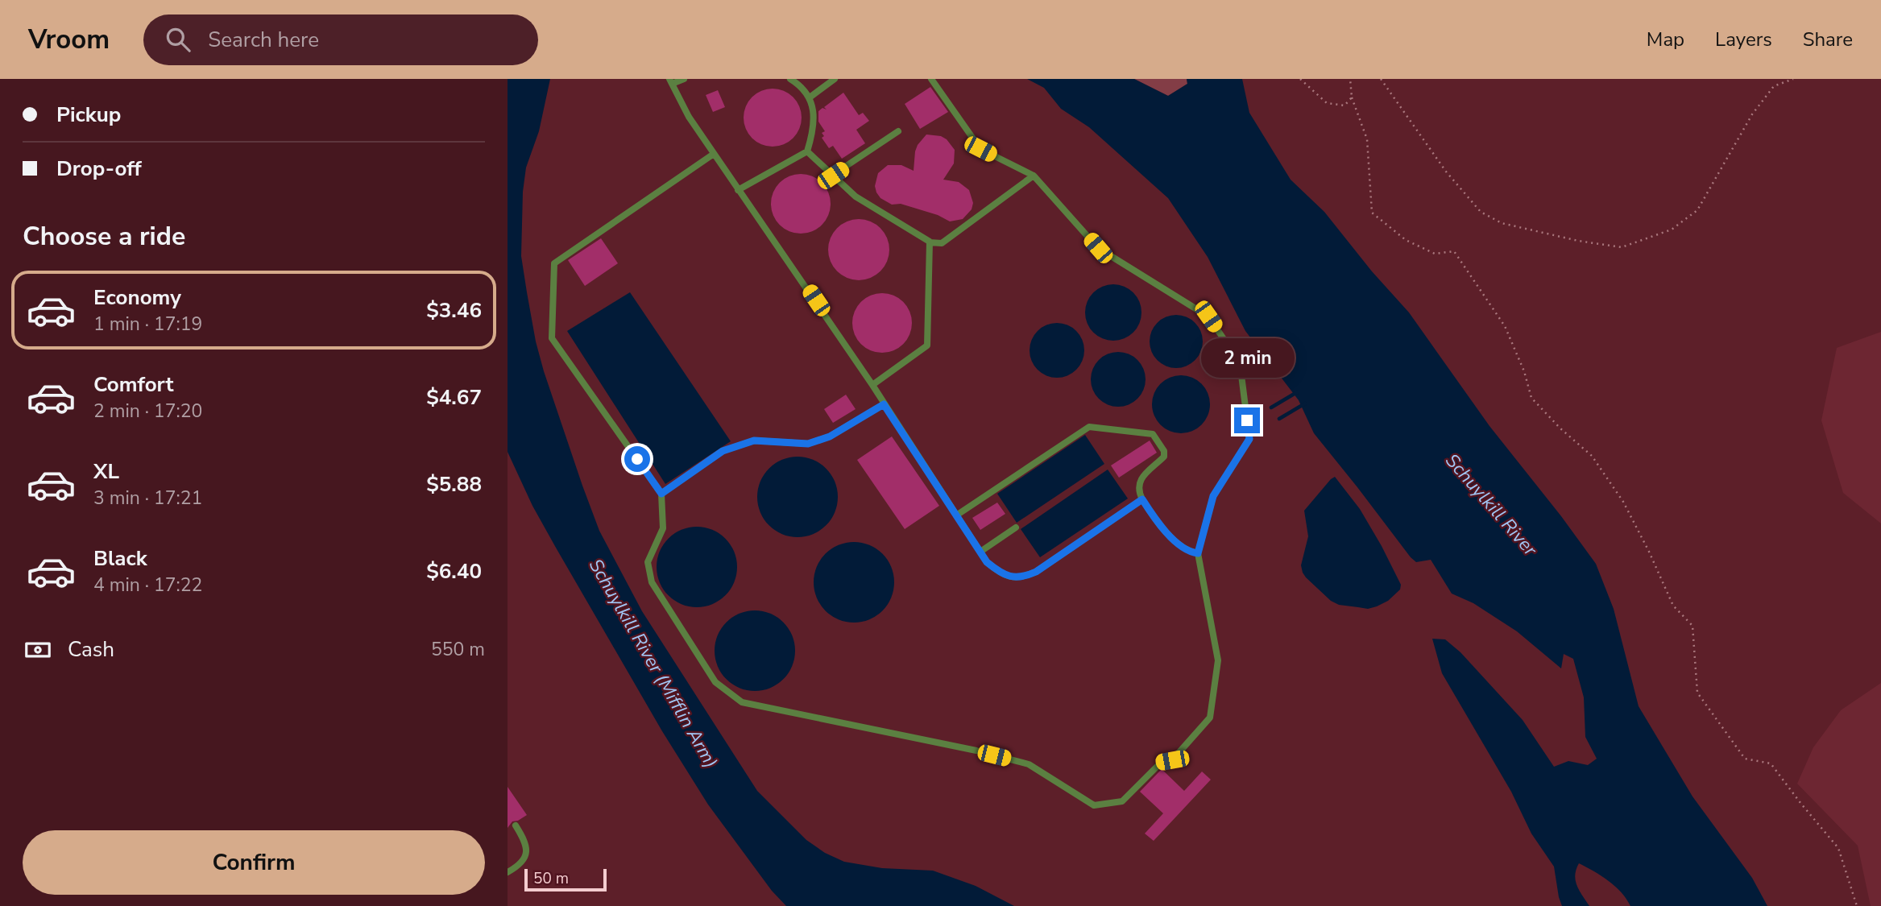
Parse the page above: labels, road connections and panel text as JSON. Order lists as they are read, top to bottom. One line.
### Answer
{"water":["Schuylkill River","Schuylkill River (Mifflin Arm)"],"scale_bar":"50 m","page":{"header":"Vroom","search":"Search here","nav":["Map","Layers","Share"],"banner":["Pickup","Drop-off"],"heading":"Choose a ride","list":[{"name":"Economy","note":"1 min · 17:19","value":"$3.46"},{"name":"Comfort","note":"2 min · 17:20","value":"$4.67"},{"name":"XL","note":"3 min · 17:21","value":"$5.88"},{"name":"Black","note":"4 min · 17:22","value":"$6.40"}],"bubble":"2 min","pay":["Cash","550 m"],"buttons":"Confirm","scale":"50 m"}}
